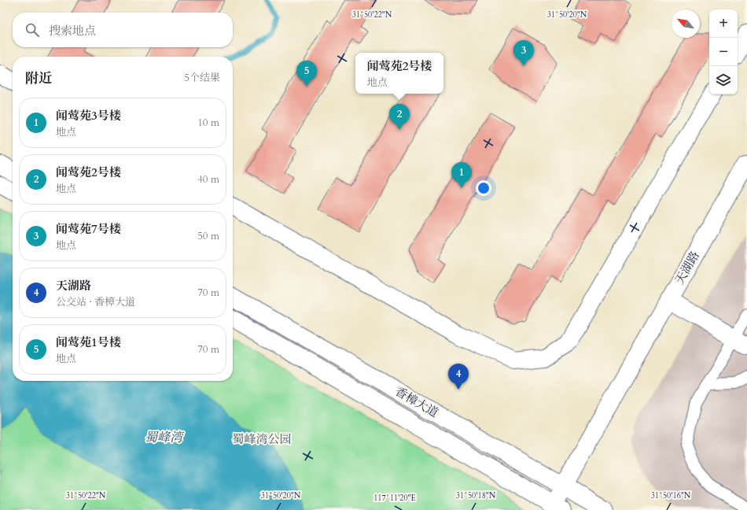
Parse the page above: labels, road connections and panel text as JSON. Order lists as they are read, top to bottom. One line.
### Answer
{"streets":{"street":["天湖路","香樟大道"]},"crossings":[["天湖路","香樟大道"]],"water":["蜀峰湾"],"parks":["蜀峰湾公园"],"north":"top left","page":{"map_buttons":["+","−"],"search":"搜索地点","pins":["3","5","2","1","4"],"popup":["闻莺苑2号楼","地点"],"heading":["附近","5个结果"],"list":[{"mark":"1","name":"闻莺苑3号楼","note":"地点","value":"10 m"},{"mark":"2","name":"闻莺苑2号楼","note":"地点","value":"40 m"},{"mark":"3","name":"闻莺苑7号楼","note":"地点","value":"50 m"},{"mark":"4","name":"天湖路","note":"公交站 · 香樟大道","value":"70 m"},{"mark":"5","name":"闻莺苑1号楼","note":"地点","value":"70 m"}]},"coordinates":["31°50'22\"N","31°50'20\"N","31°50'18\"N","31°50'16\"N","117°11'20\"E"]}
